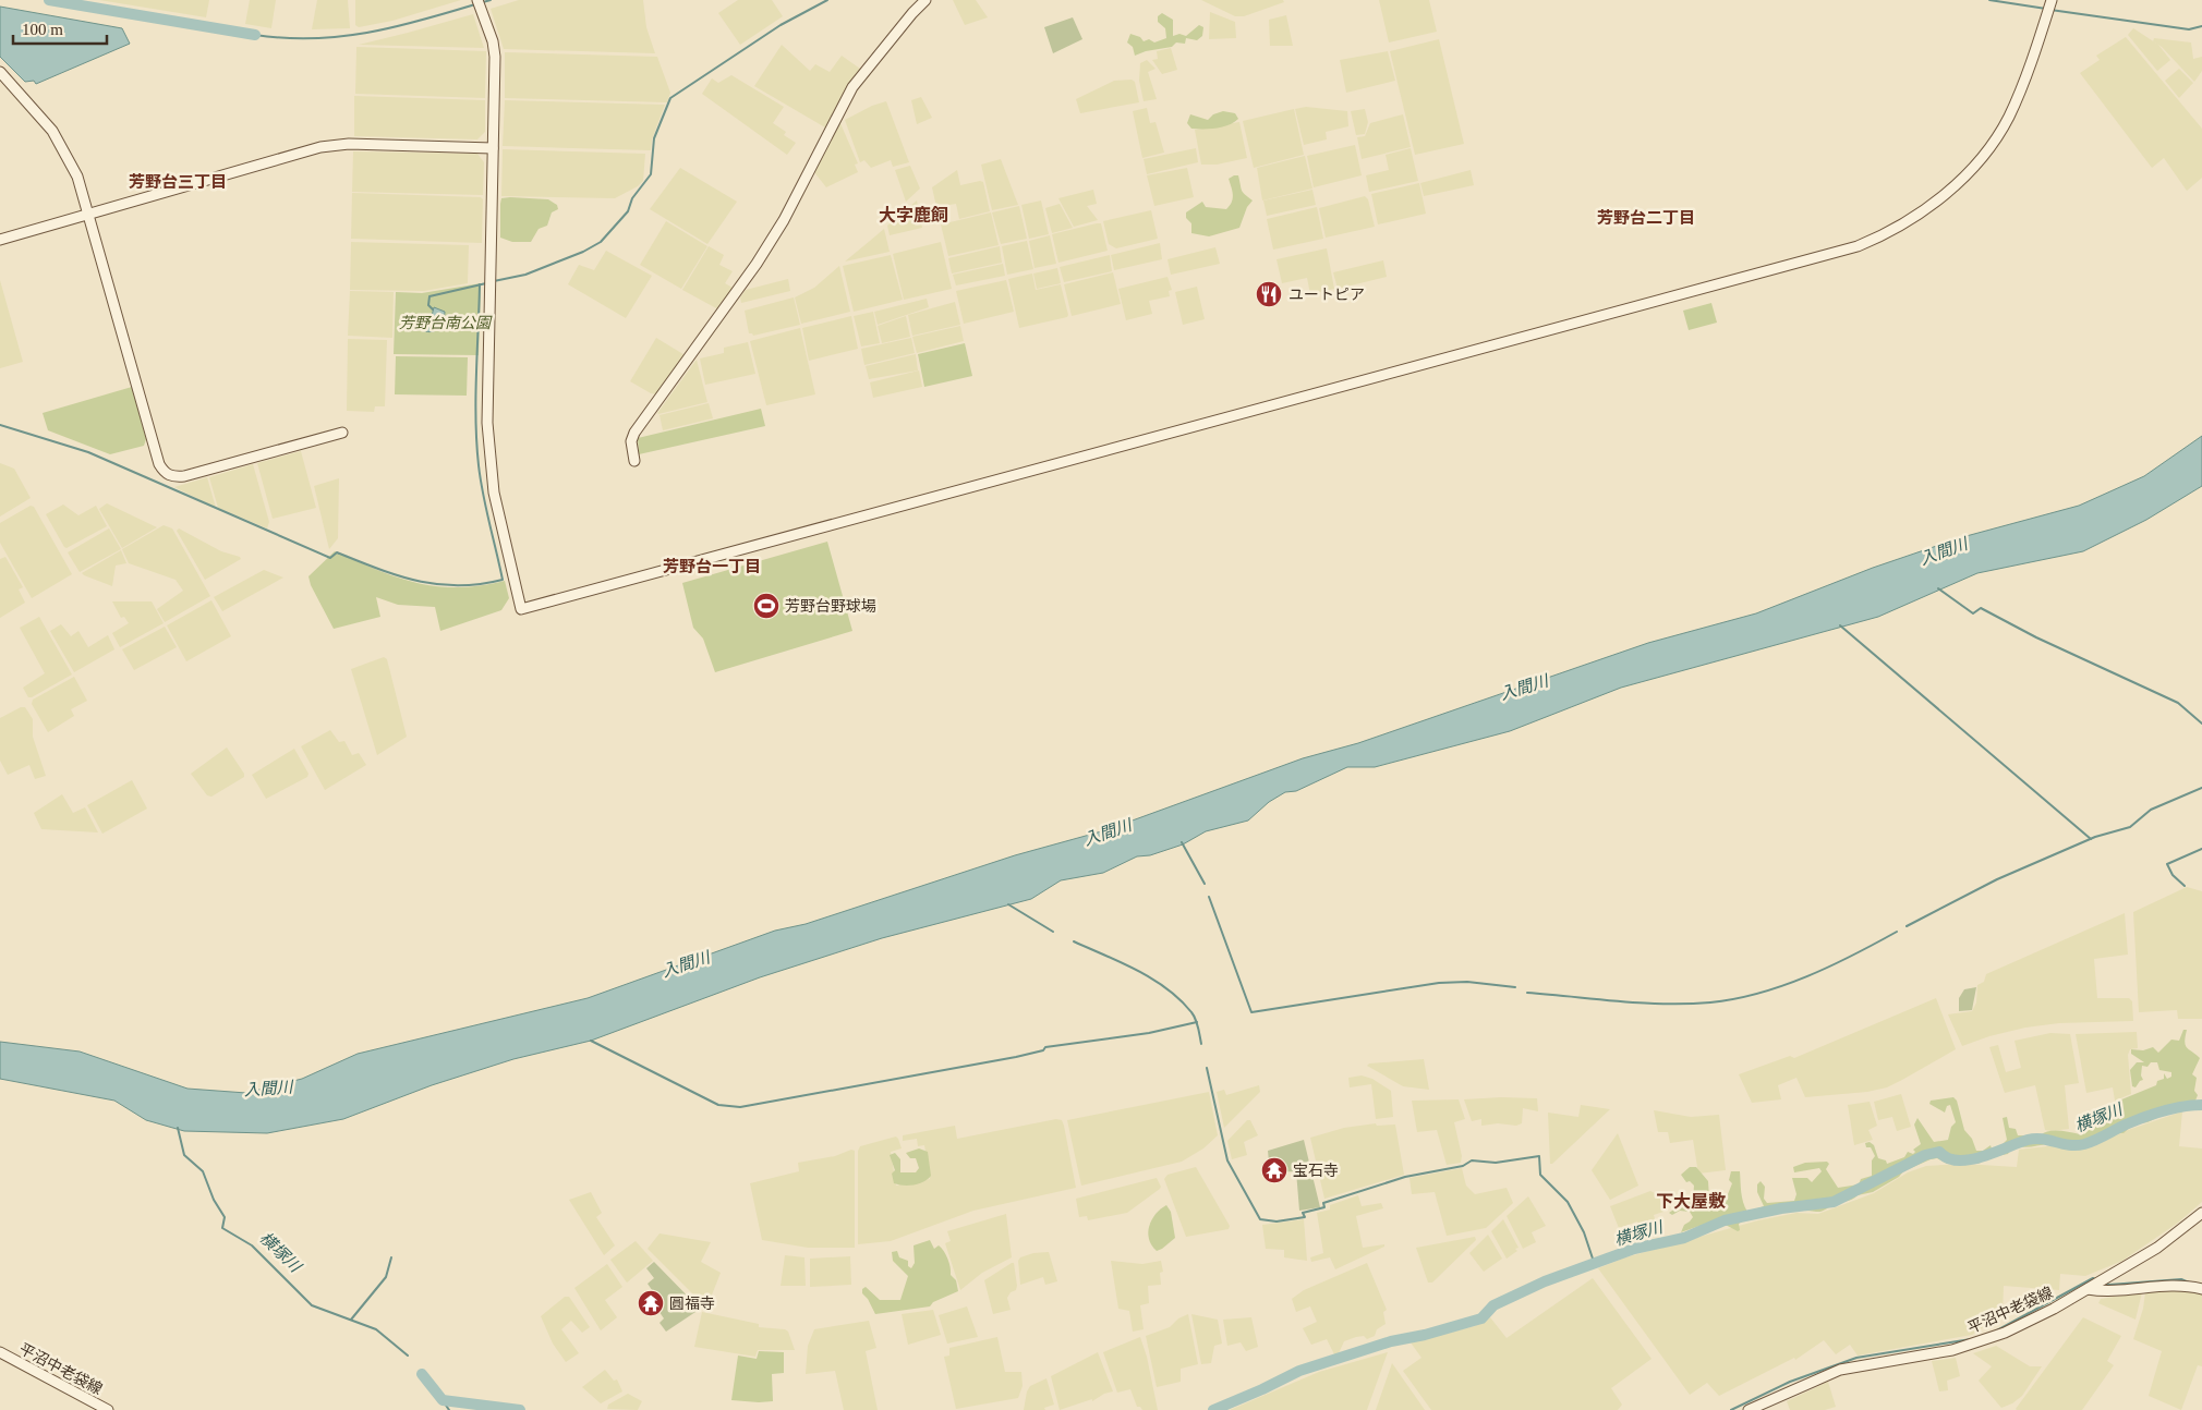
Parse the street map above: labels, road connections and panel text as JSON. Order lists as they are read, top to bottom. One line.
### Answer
{"streets":{"street":["平沼中老袋線"]},"districts":["芳野台三丁目","大字鹿飼","芳野台二丁目","芳野台一丁目","下大屋敷"],"water":["入間川","横塚川"],"parks":["芳野台南公園"],"places":{"restaurant":["ユートピア"],"sports":["芳野台野球場"],"temple":["宝石寺","圓福寺"]},"scale_bar":"100 m"}
